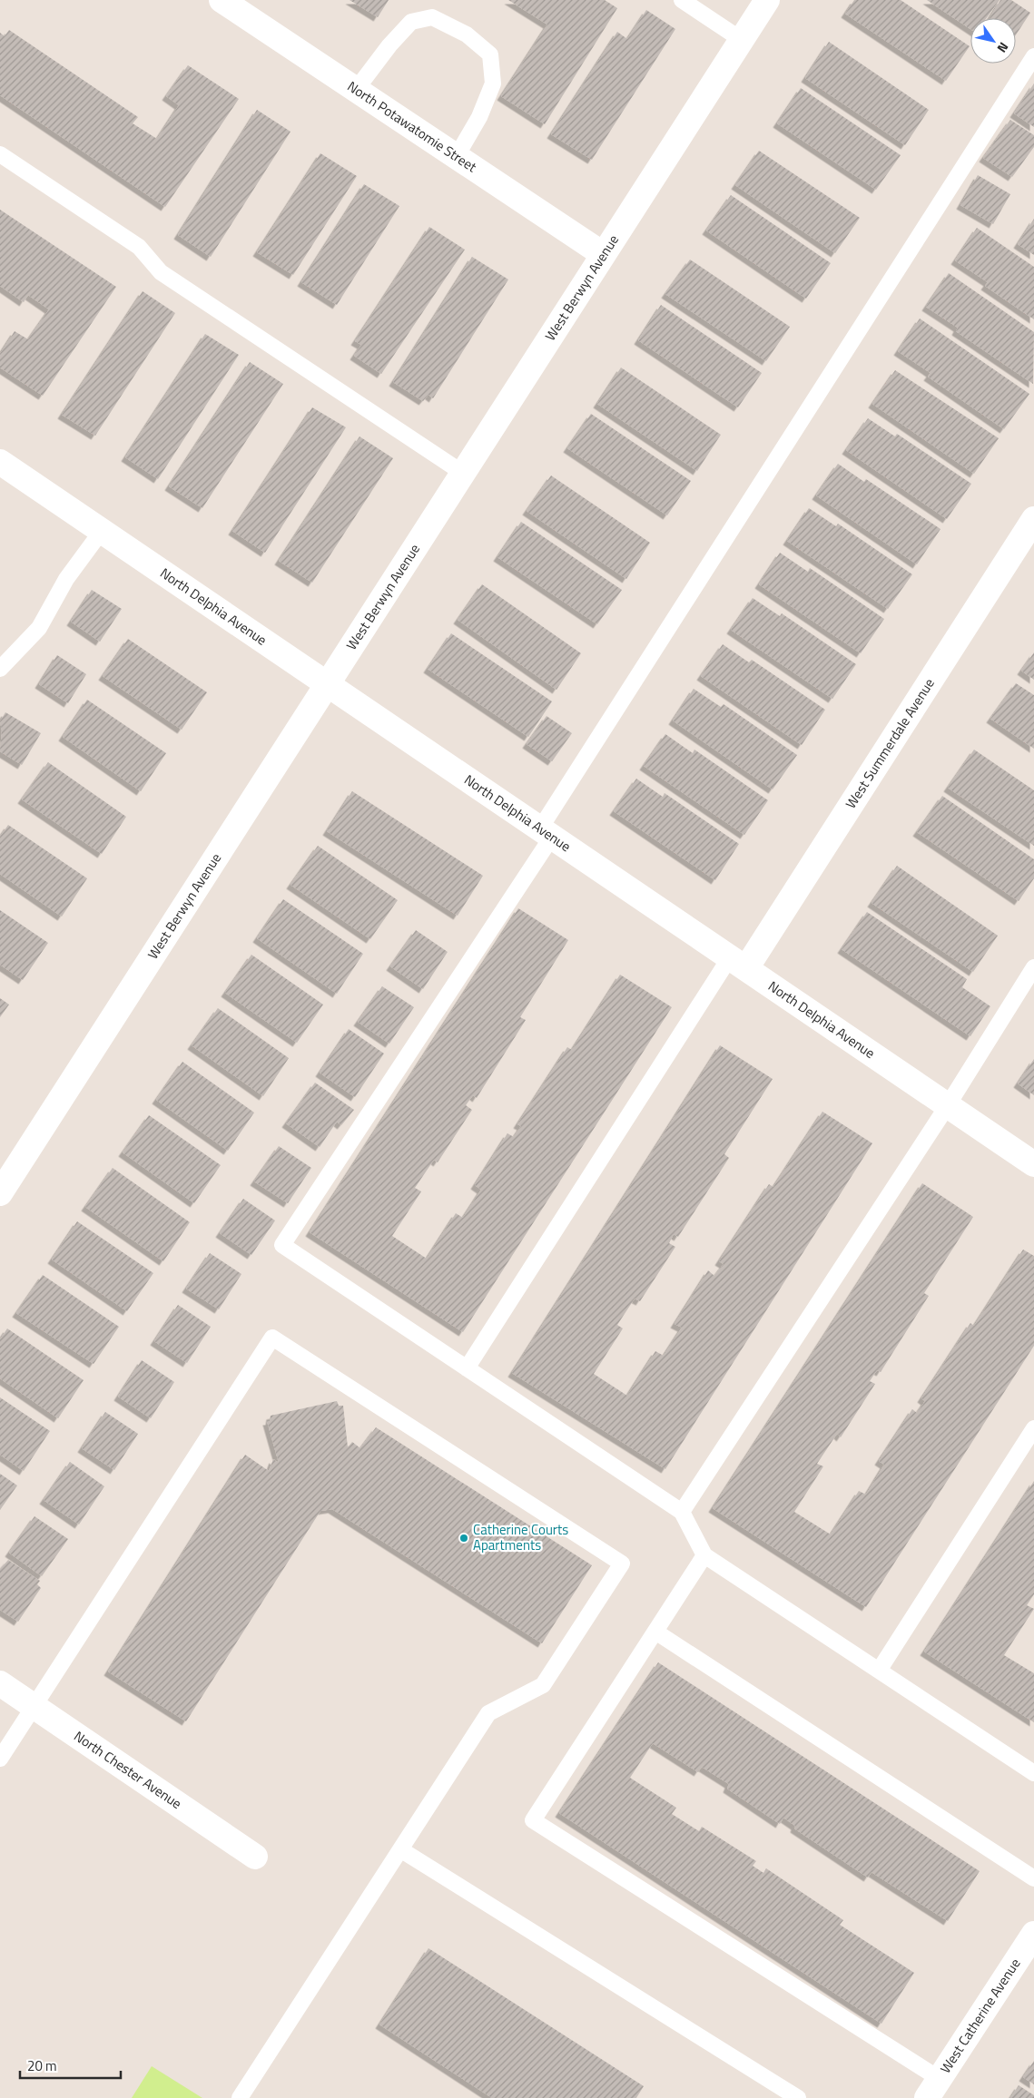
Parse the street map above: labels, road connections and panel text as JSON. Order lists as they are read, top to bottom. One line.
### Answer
{"streets":{"street":["North Potawatomie Street","West Berwyn Avenue","North Delphia Avenue","West Summerdale Avenue","North Chester Avenue","West Catherine Avenue"]},"crossings":[["North Potawatomie Street","West Berwyn Avenue"],["West Berwyn Avenue","North Delphia Avenue"],["North Delphia Avenue","West Summerdale Avenue"]],"places":["Catherine Courts Apartments"],"scale_bar":"20 m","north":"bottom right"}
